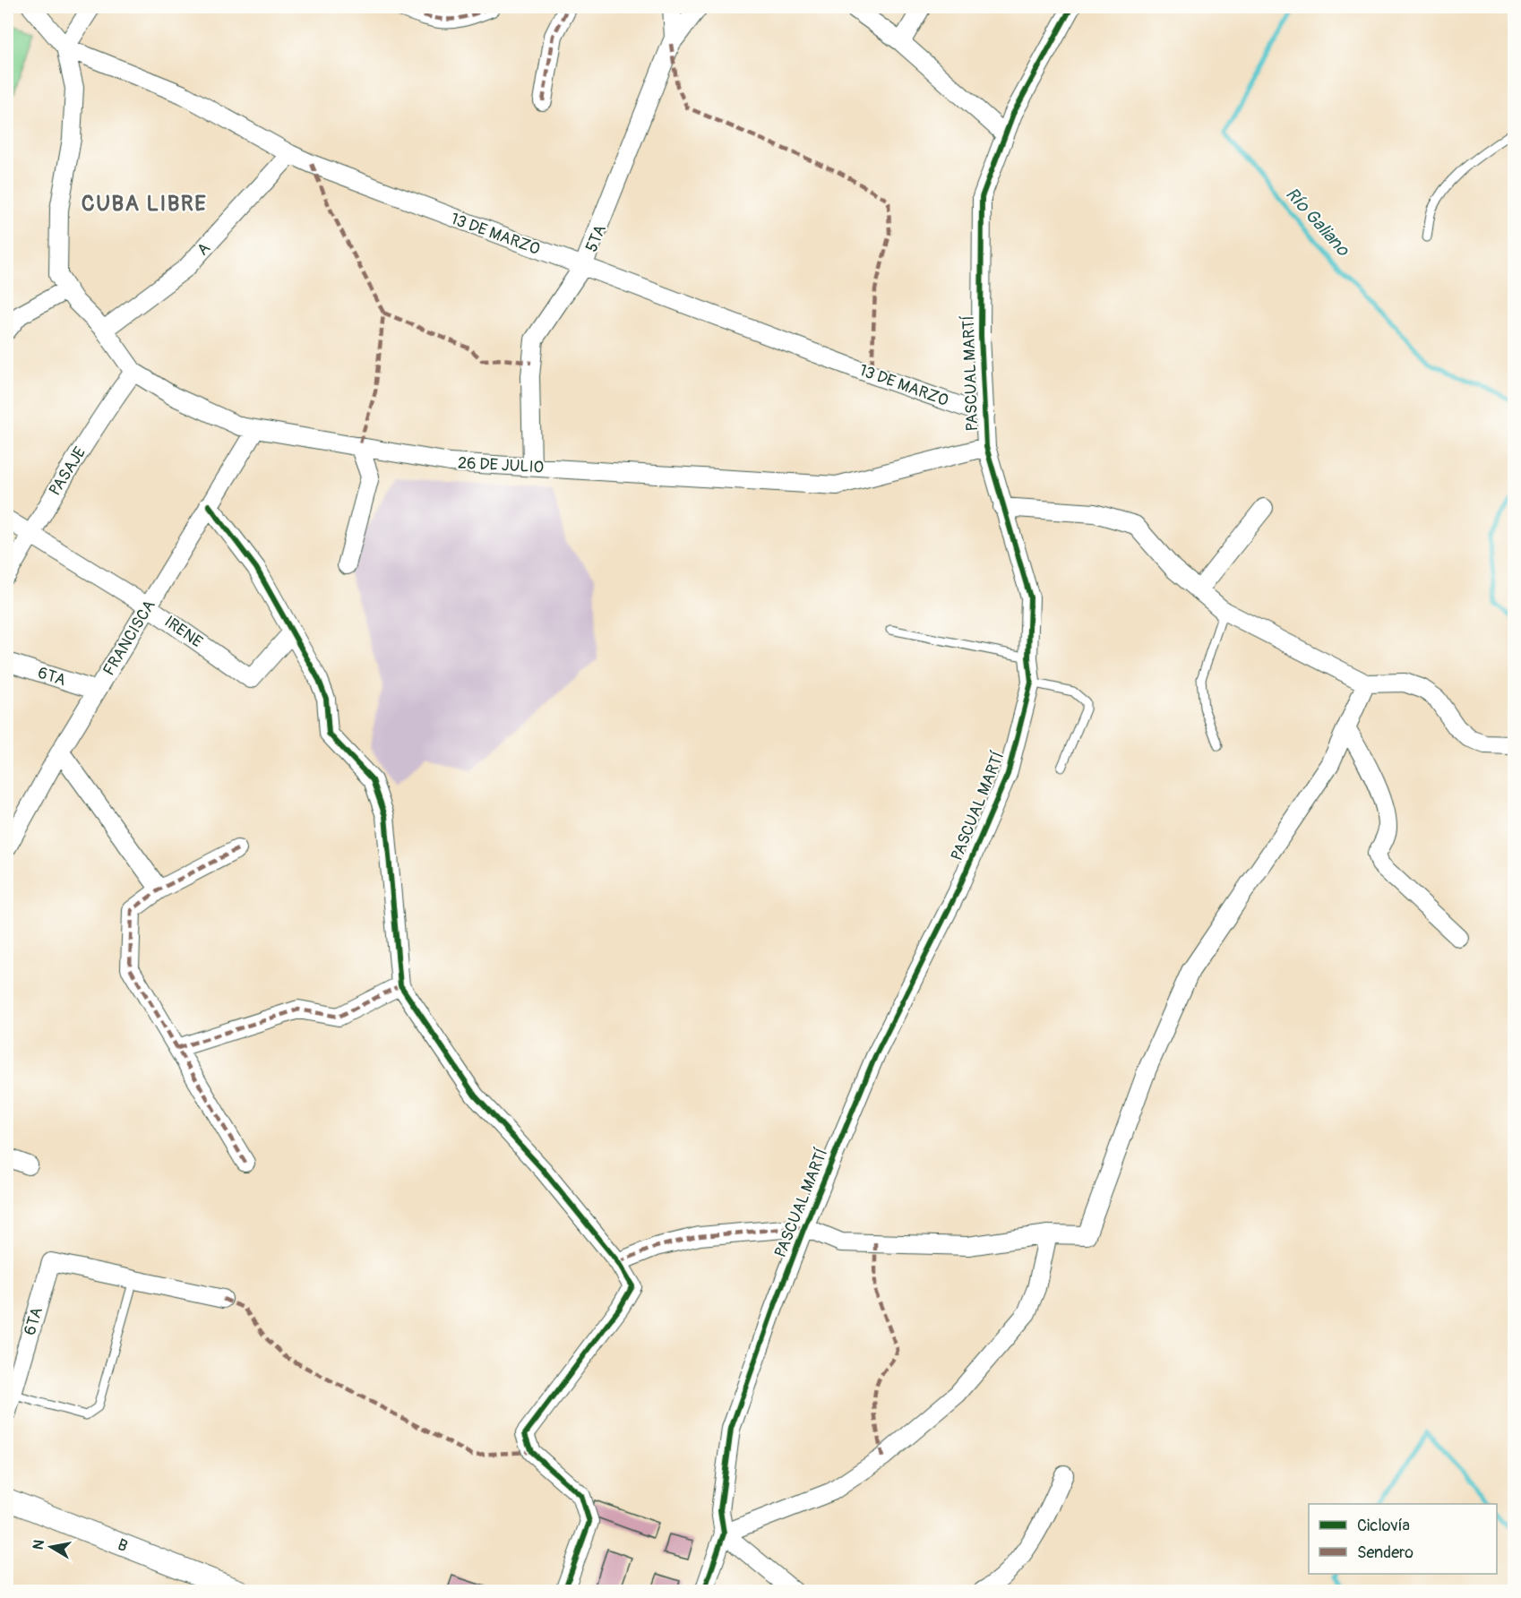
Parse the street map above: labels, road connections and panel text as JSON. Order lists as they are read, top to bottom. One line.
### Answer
{"streets":{"street":["13 DE MARZO","5TA","A","PASCUAL MARTÍ","26 DE JULIO","PASAJE","IRENE","FRANCISCA","6TA","B"]},"crossings":[["13 DE MARZO","5TA"],["13 DE MARZO","A"],["13 DE MARZO","PASCUAL MARTÍ"],["13 DE MARZO","26 DE JULIO"],["5TA","26 DE JULIO"],["A","26 DE JULIO"],["PASCUAL MARTÍ","26 DE JULIO"],["26 DE JULIO","PASAJE"],["26 DE JULIO","FRANCISCA"],["PASAJE","IRENE"],["IRENE","FRANCISCA"],["FRANCISCA","6TA"]],"districts":["CUBA LIBRE"],"water":["Río Galiano"],"legend":["Ciclovía","Sendero"],"north":"left"}
